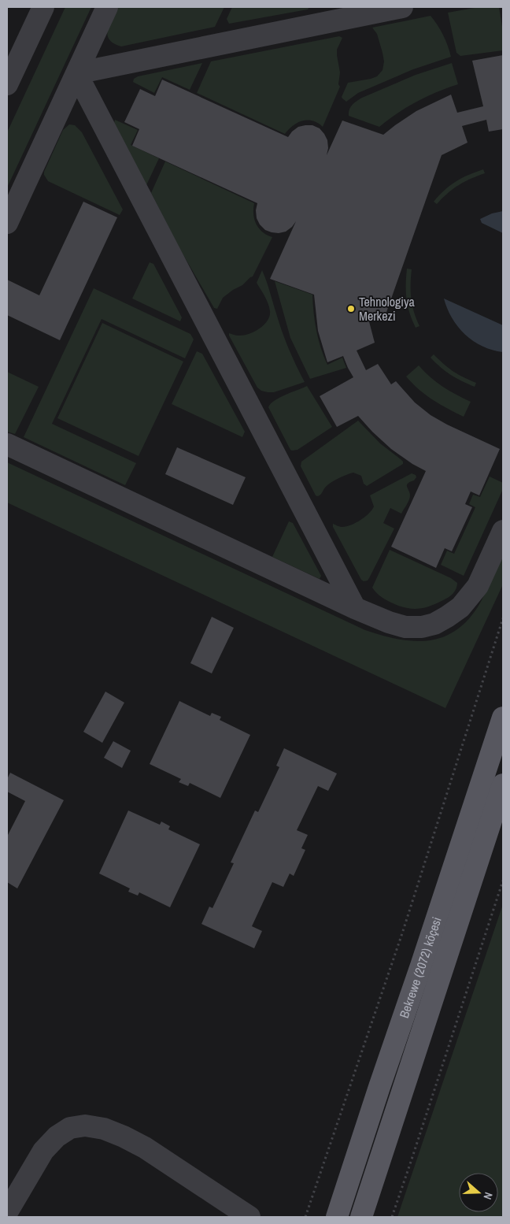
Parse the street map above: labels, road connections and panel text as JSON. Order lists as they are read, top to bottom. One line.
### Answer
{"streets":{"main road":["Bekrewe (2072) köçesi"]},"places":["Tehnologiya Merkezi"],"north":"right"}
